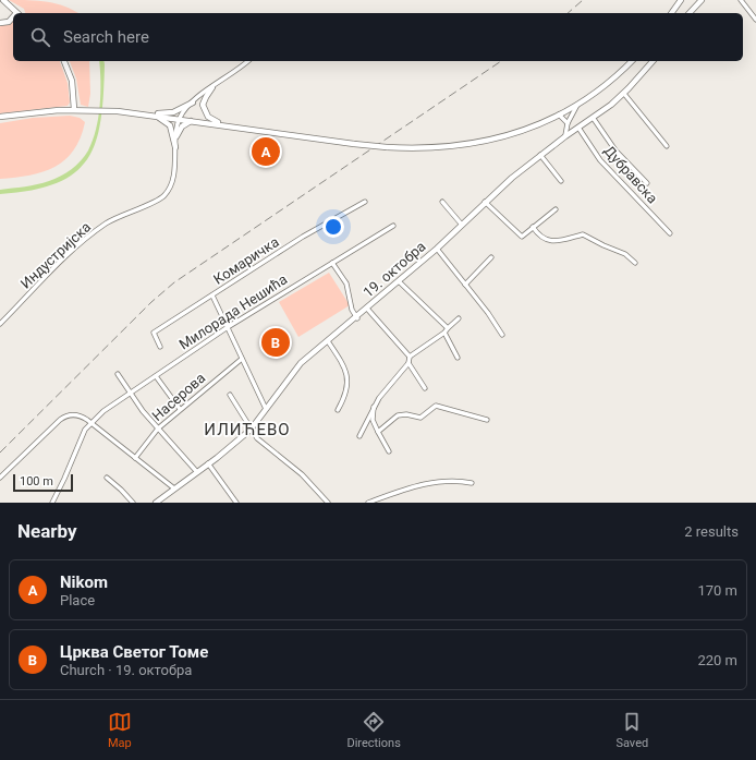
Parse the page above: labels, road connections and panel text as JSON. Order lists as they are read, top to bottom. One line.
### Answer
{"streets":{"street":["Дубравска","Индустријска","Комаричка","19. октобра","Милорада Нешића","Насерова"]},"crossings":[["Дубравска","19. октобра"]],"districts":["ИЛИЋЕВО"],"scale_bar":"100 m","page":{"search":"Search here","pins":["A","B"],"scale":"100 m","heading":["Nearby","2 results"],"list":[{"mark":"A","name":"Nikom","note":"Place","value":"170 m"},{"mark":"B","name":"Црква Светог Томе","note":"Church · 19. октобра","value":"220 m"}],"nav":["Map","Directions","Saved"]}}
